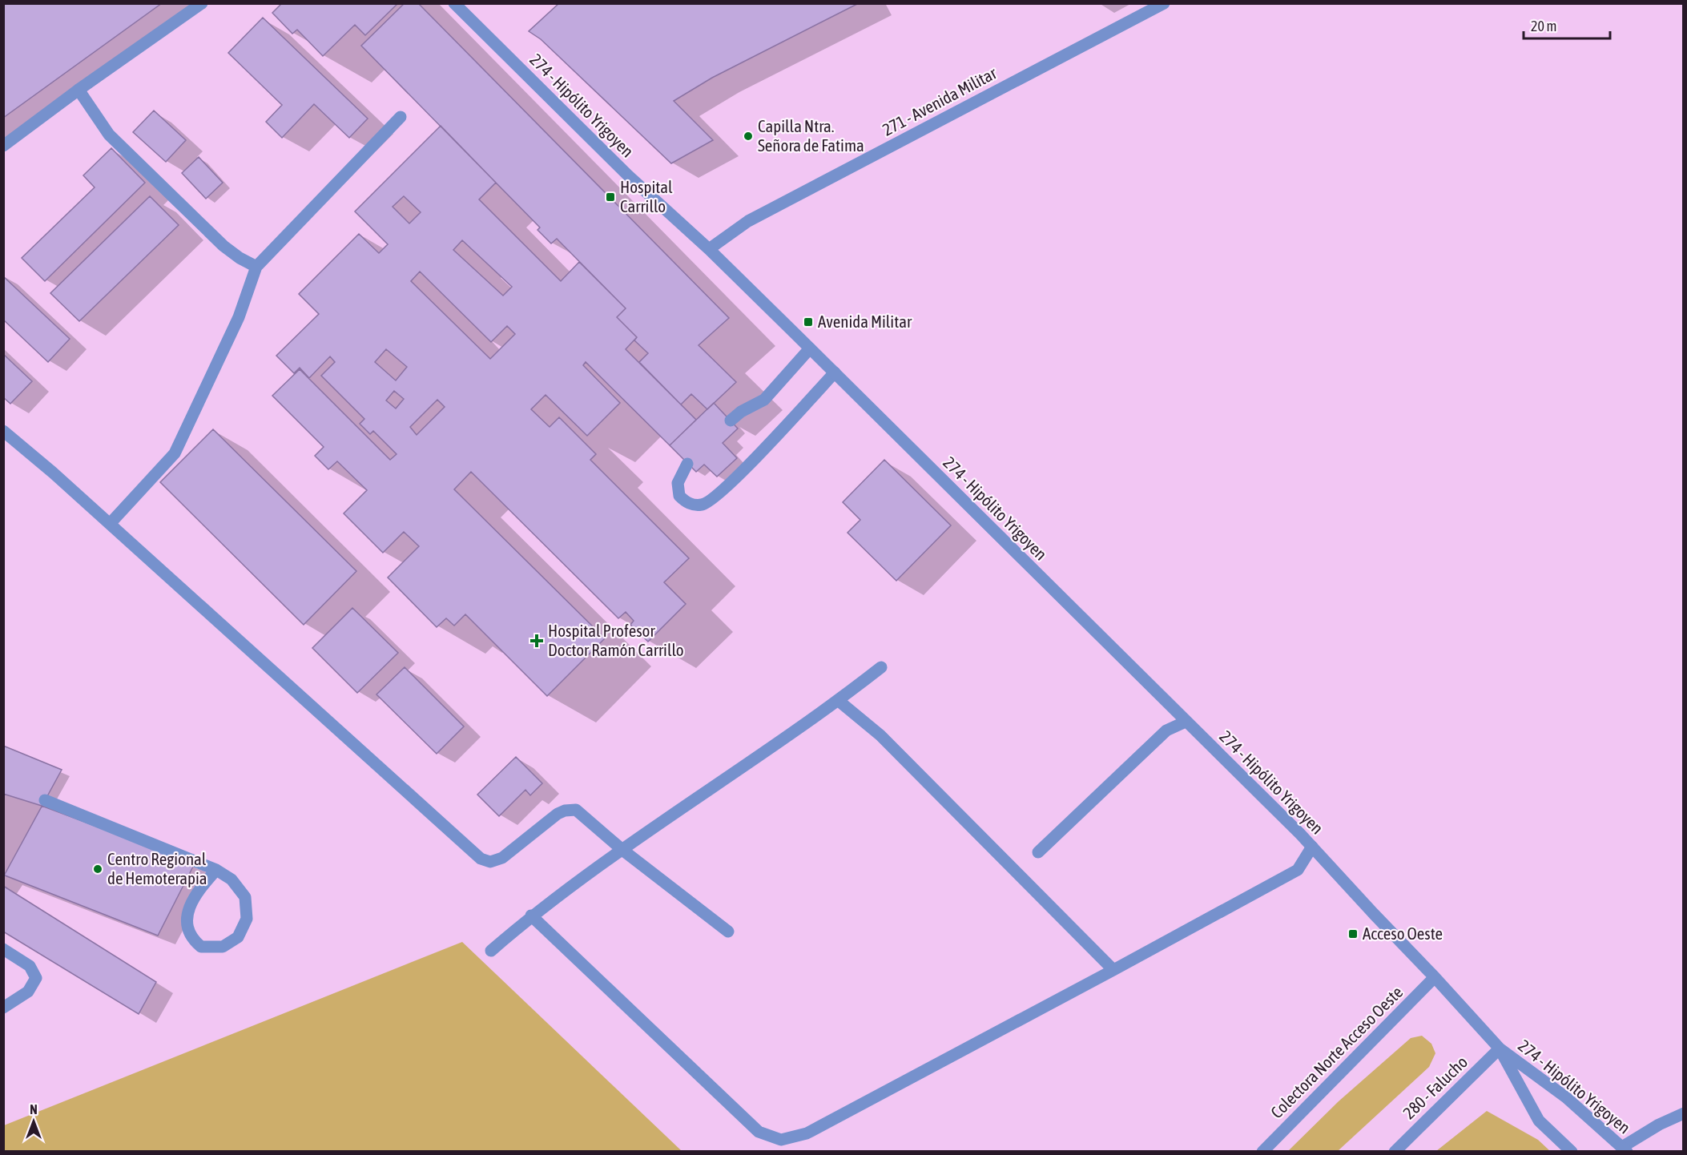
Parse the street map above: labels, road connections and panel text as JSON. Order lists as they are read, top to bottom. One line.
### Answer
{"streets":{"street":["271 - Avenida Militar","274 - Hipólito Yrigoyen","Colectora Norte Acceso Oeste","280 - Falucho"]},"crossings":[["271 - Avenida Militar","274 - Hipólito Yrigoyen"],["274 - Hipólito Yrigoyen","Colectora Norte Acceso Oeste"],["274 - Hipólito Yrigoyen","280 - Falucho"]],"places":{"other":["Capilla Ntra. Señora de Fatima","Centro Regional de Hemoterapia"],"transit":["Hospital Carrillo","Avenida Militar","Acceso Oeste"],"health":["Hospital Profesor Doctor Ramón Carrillo"]},"scale_bar":"20 m","north":"top"}
